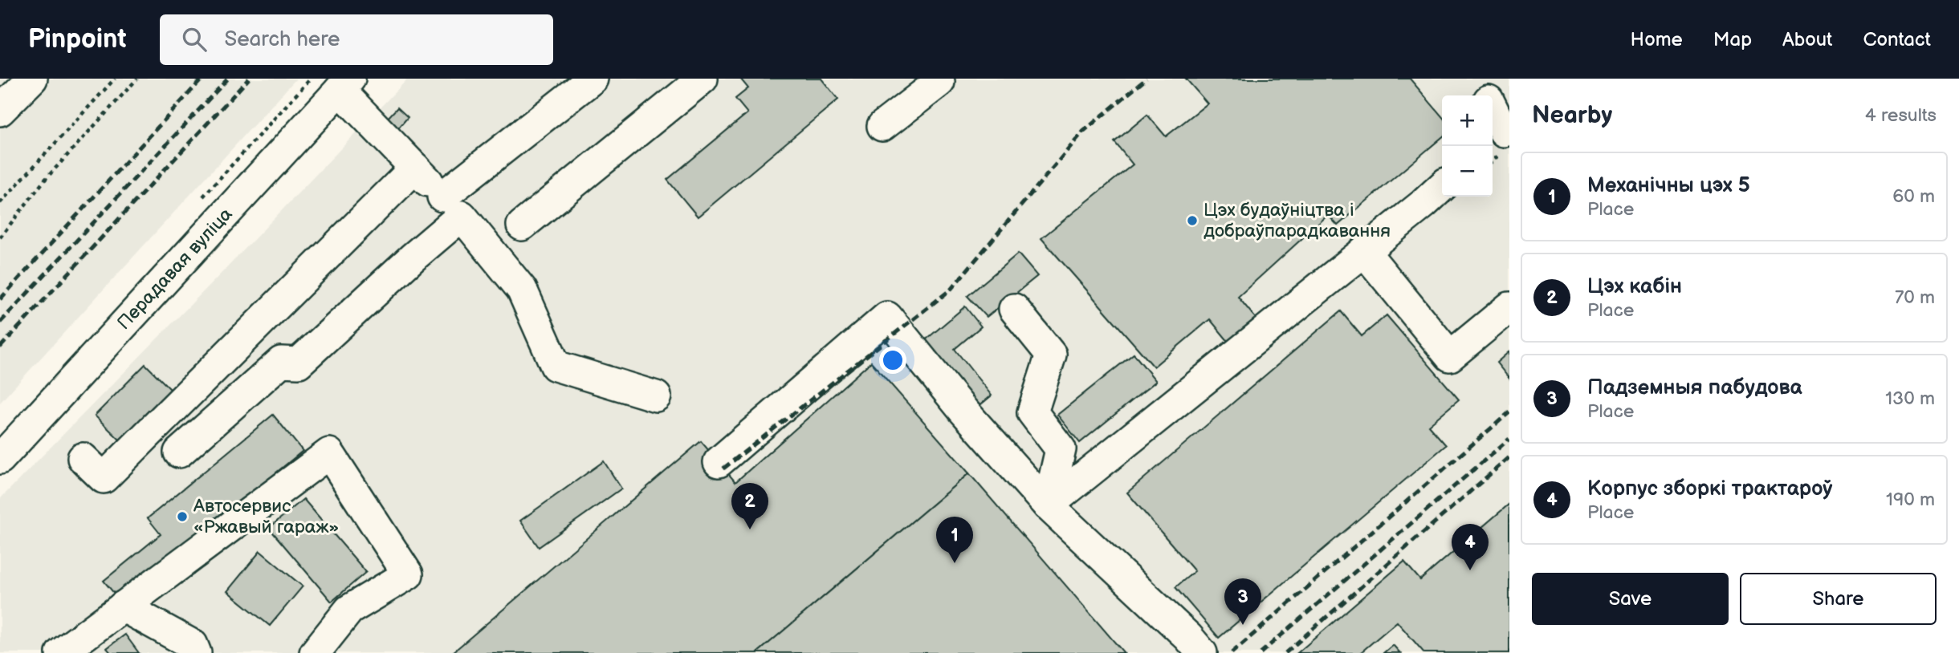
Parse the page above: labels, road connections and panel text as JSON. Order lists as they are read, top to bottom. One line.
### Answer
{"streets":{"street":["Перадавая вуліца"]},"places":["Цэх будаўніцтва і добраўпарадкавання","Автосервис «Ржавый гараж»"],"page":{"header":"Pinpoint","search":"Search here","nav":["Home","Map","About","Contact"],"heading":["Nearby","4 results"],"map_buttons":["+","−"],"list":[{"mark":"1","name":"Механічны цэх 5","note":"Place","value":"60 m"},{"mark":"2","name":"Цэх кабін","note":"Place","value":"70 m"},{"mark":"3","name":"Падземныя пабудова","note":"Place","value":"130 m"},{"mark":"4","name":"Корпус зборкі трактароў","note":"Place","value":"190 m"}],"pins":["2","1","4","3"],"buttons":["Save","Share"]}}
